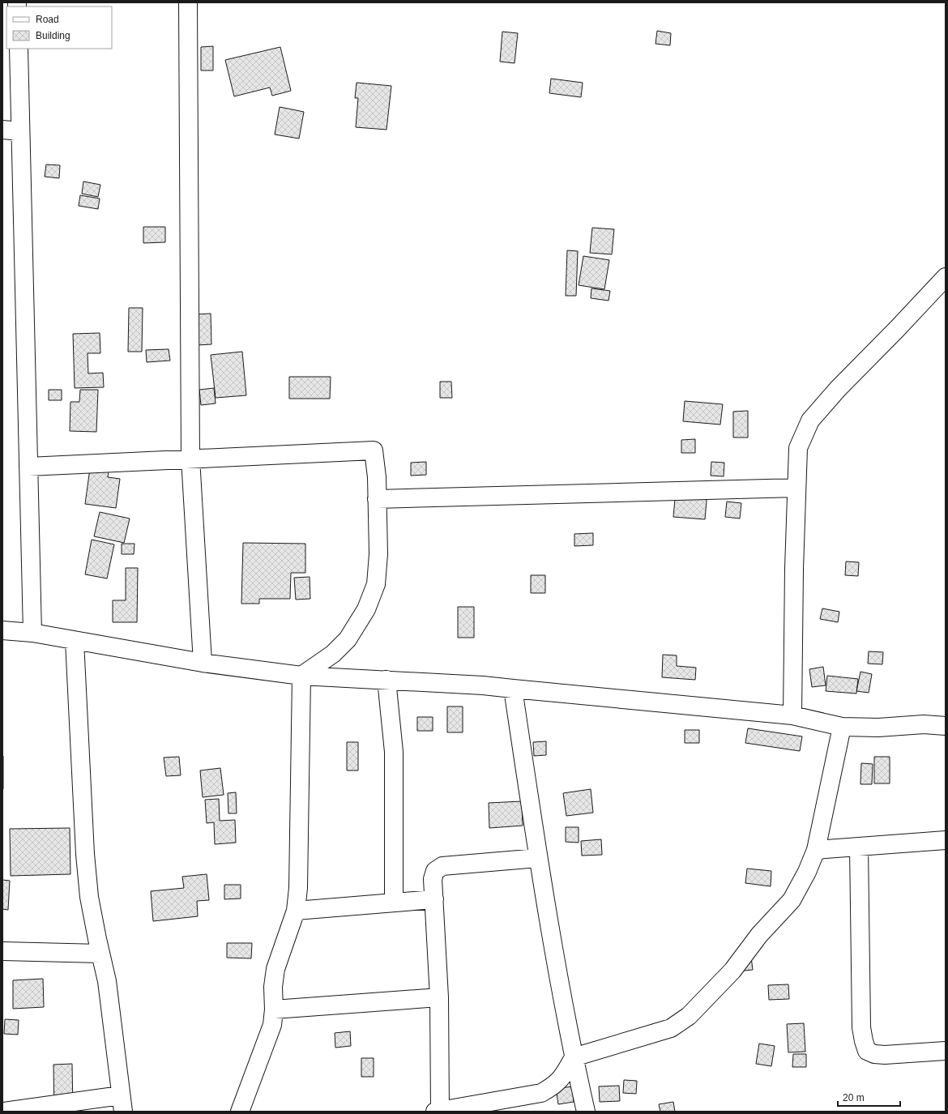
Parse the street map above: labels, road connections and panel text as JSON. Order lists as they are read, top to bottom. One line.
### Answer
{"legend":["Road","Building"],"scale_bar":"20 m"}
